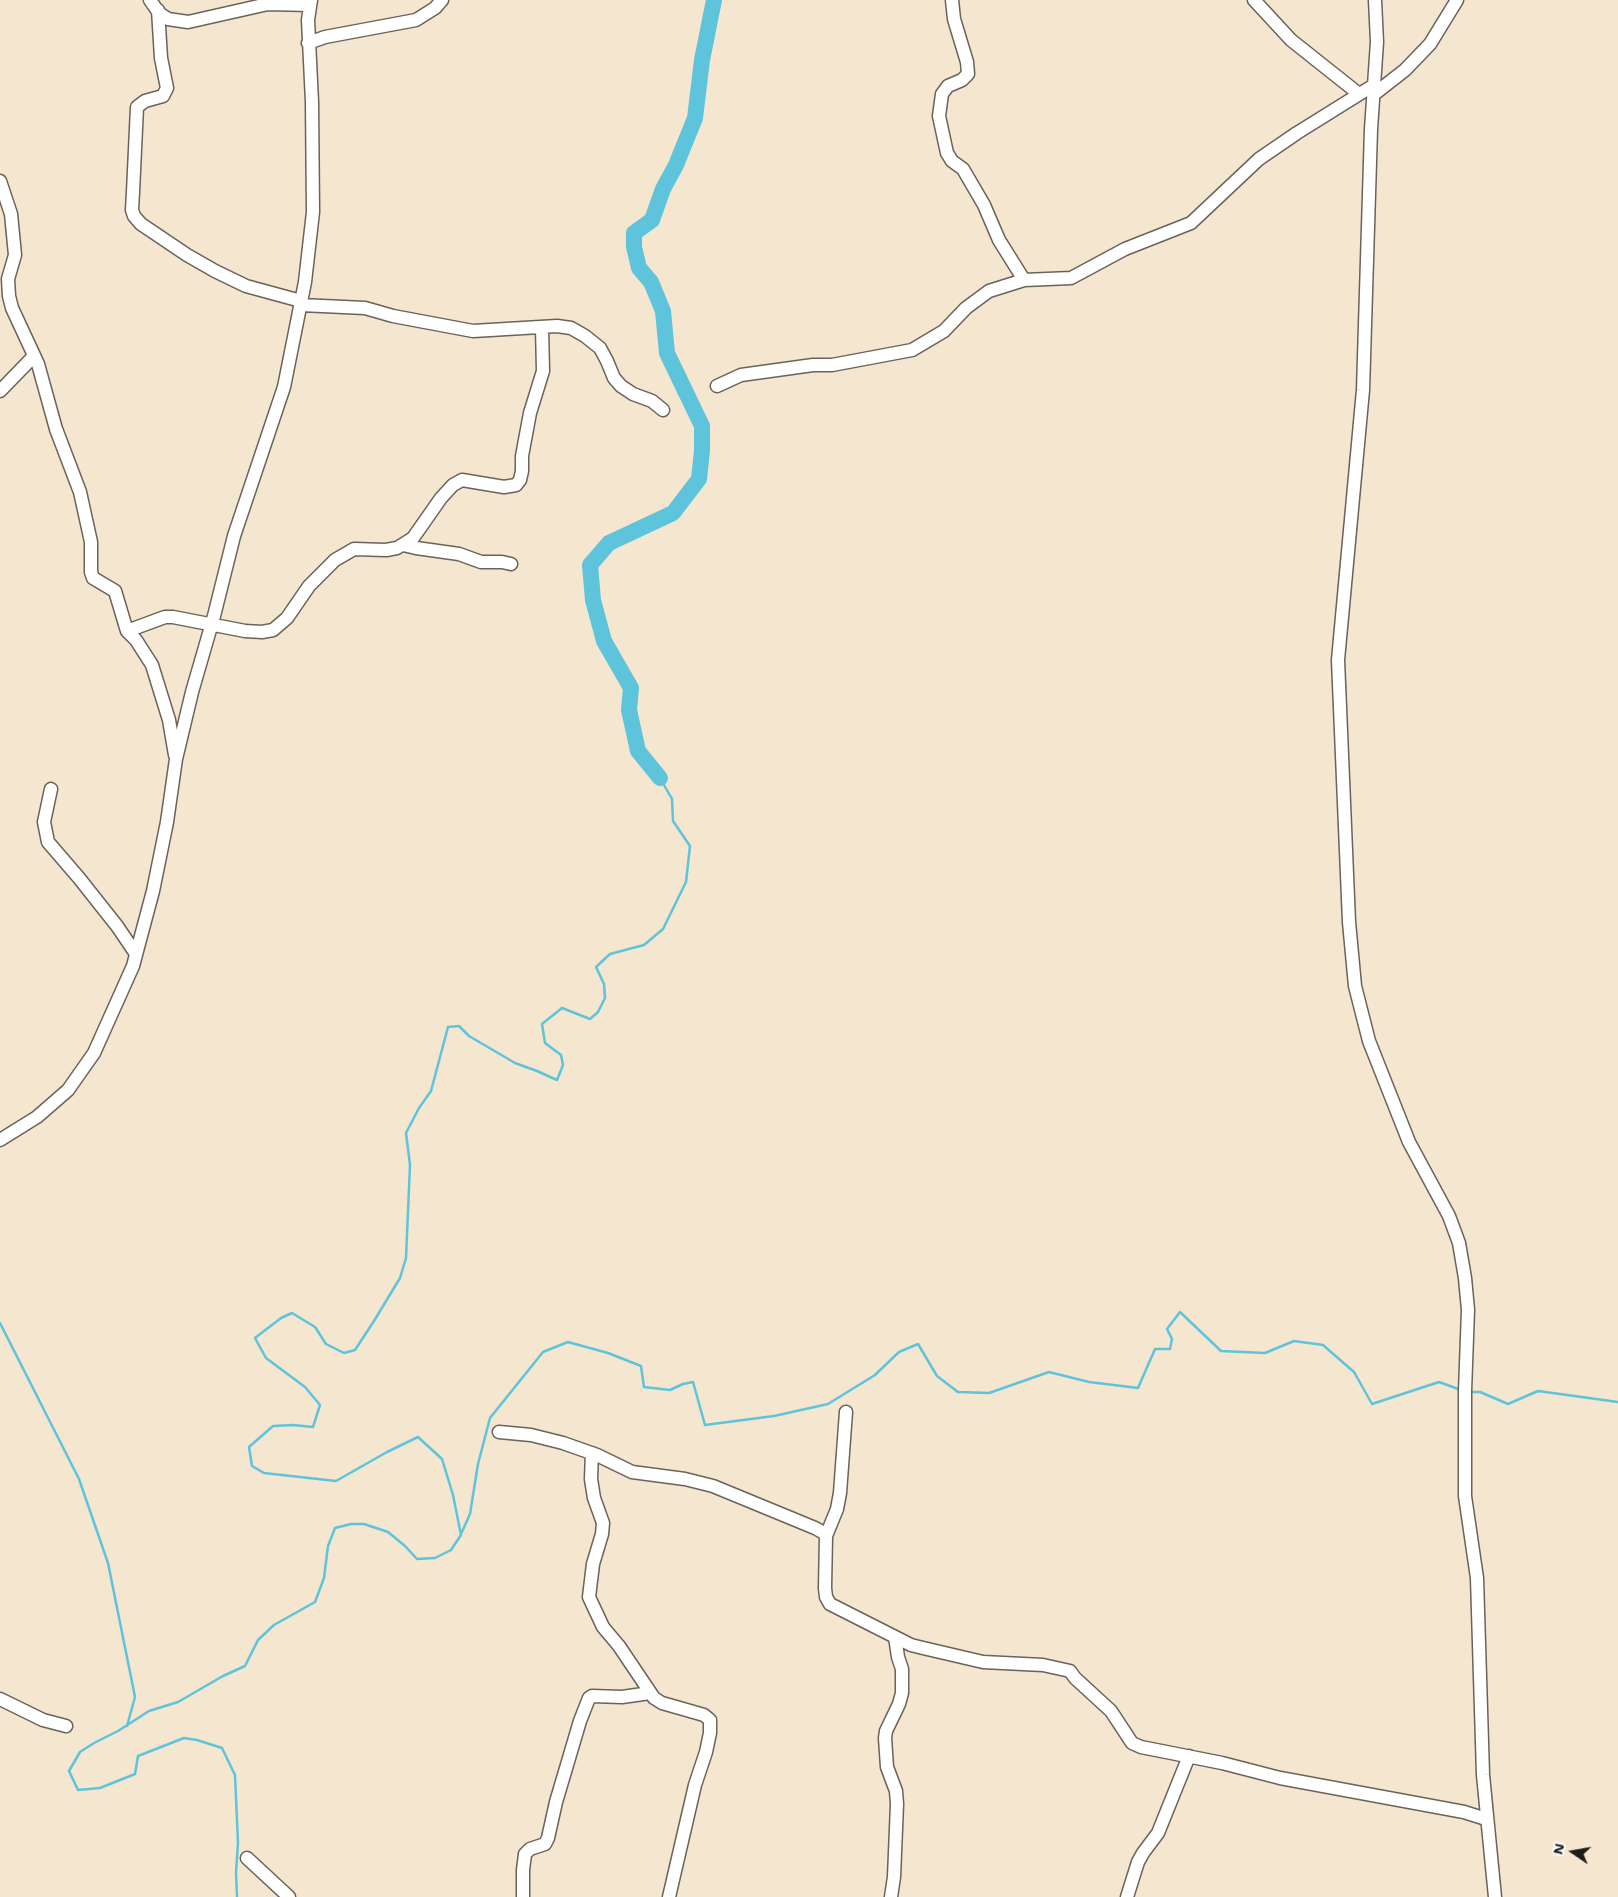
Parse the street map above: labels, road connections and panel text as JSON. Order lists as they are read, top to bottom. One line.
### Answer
{"north":"left"}
